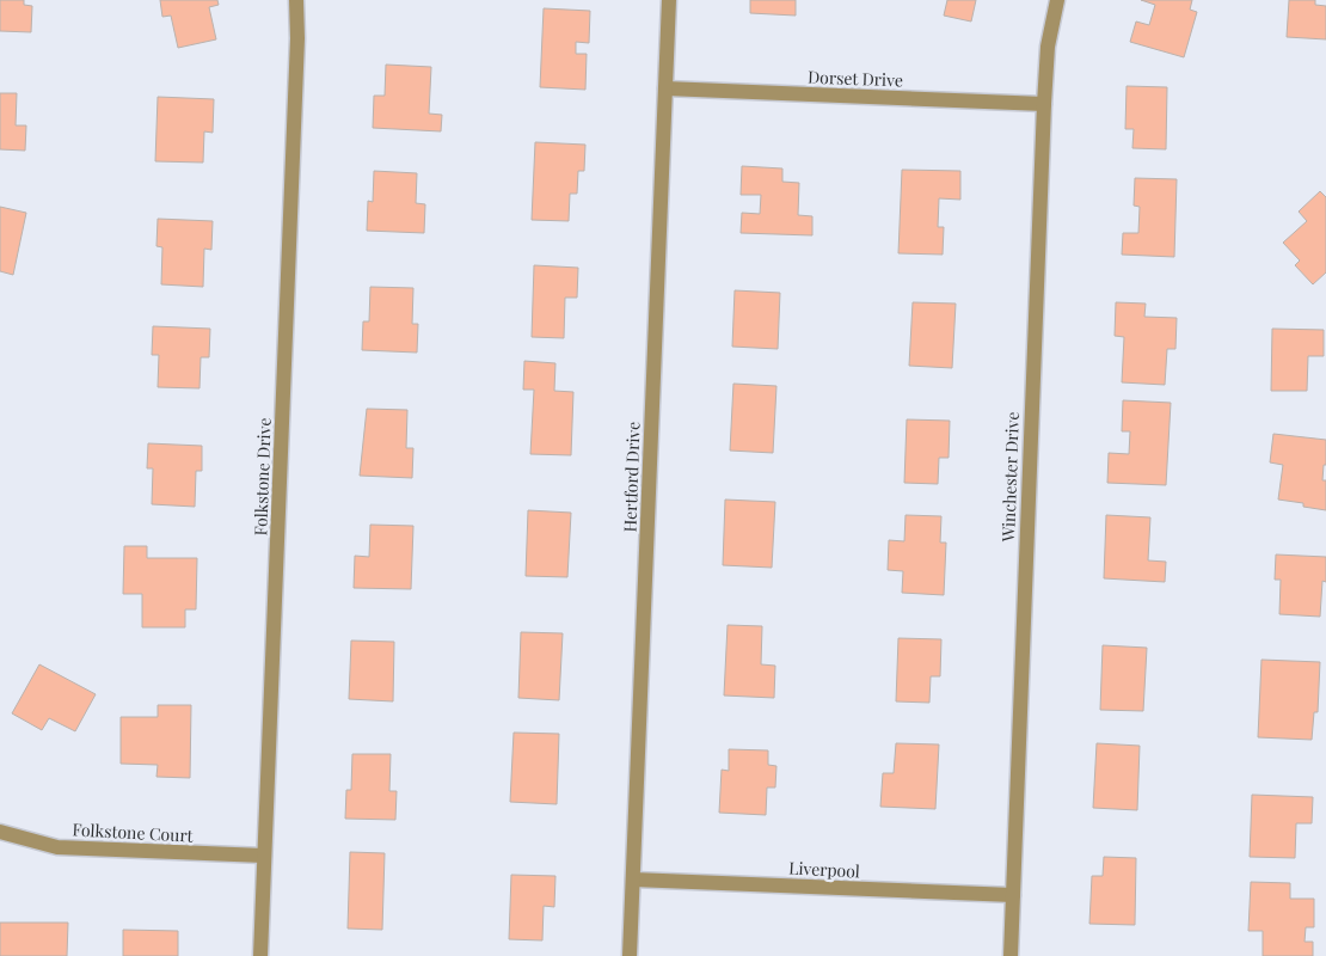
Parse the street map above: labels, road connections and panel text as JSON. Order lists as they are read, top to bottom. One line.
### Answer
{"streets":{"street":["Dorset Drive","Folkstone Drive","Hertford Drive","Winchester Drive","Folkstone Court","Liverpool"]},"crossings":[["Dorset Drive","Hertford Drive"],["Dorset Drive","Winchester Drive"],["Folkstone Drive","Folkstone Court"],["Hertford Drive","Liverpool"],["Winchester Drive","Liverpool"]]}
